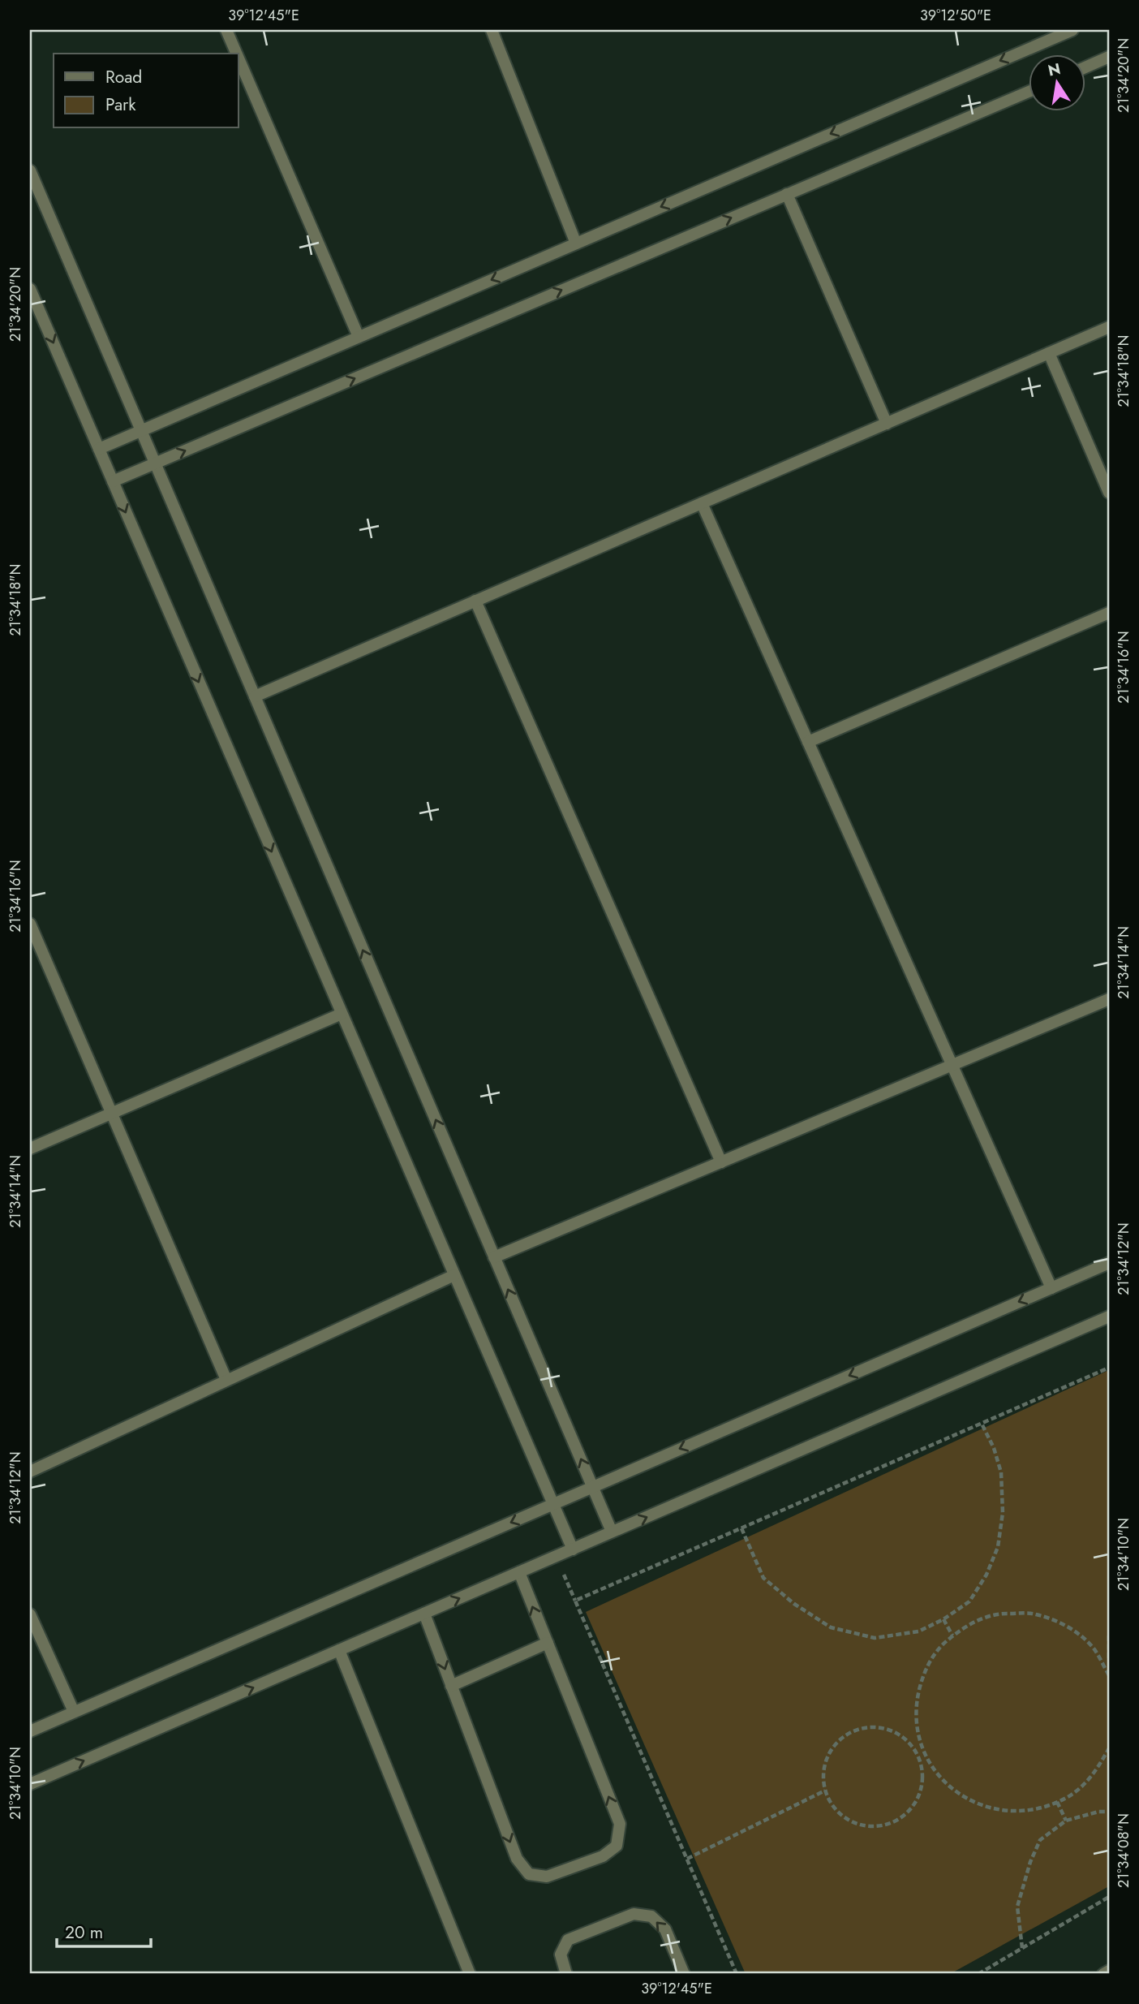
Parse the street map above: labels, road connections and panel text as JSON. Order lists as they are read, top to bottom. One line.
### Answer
{"legend":["Road","Park"],"scale_bar":"20 m","north":"top","coordinates":["39°12'45\"E","39°12'50\"E","21°34'20\"N","21°34'18\"N","21°34'16\"N","21°34'14\"N","21°34'12\"N","21°34'10\"N","21°34'08\"N"]}
